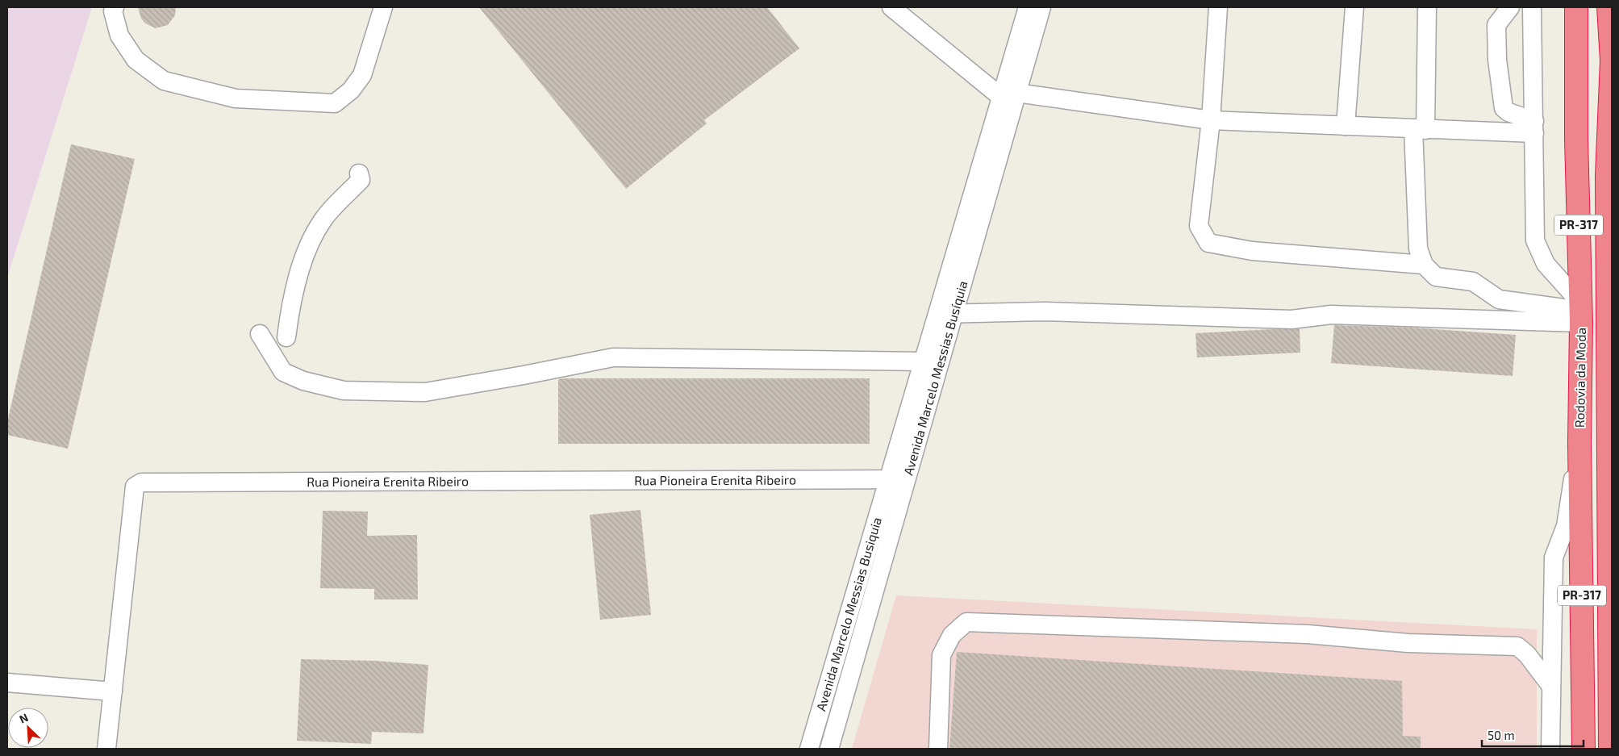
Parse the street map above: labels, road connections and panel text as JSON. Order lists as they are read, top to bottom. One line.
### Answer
{"streets":{"highway":["PR-317","Rodovia da Moda"],"street":["Avenida Marcelo Messias Busíquia","Rua Pioneira Erenita Ribeiro","Avenida Marcelo Messias Busiquia"]},"crossings":[["Avenida Marcelo Messias Busíquia","Rua Pioneira Erenita Ribeiro"],["Avenida Marcelo Messias Busíquia","Avenida Marcelo Messias Busiquia"],["Rua Pioneira Erenita Ribeiro","Avenida Marcelo Messias Busiquia"]],"scale_bar":"50 m","north":"top left"}
